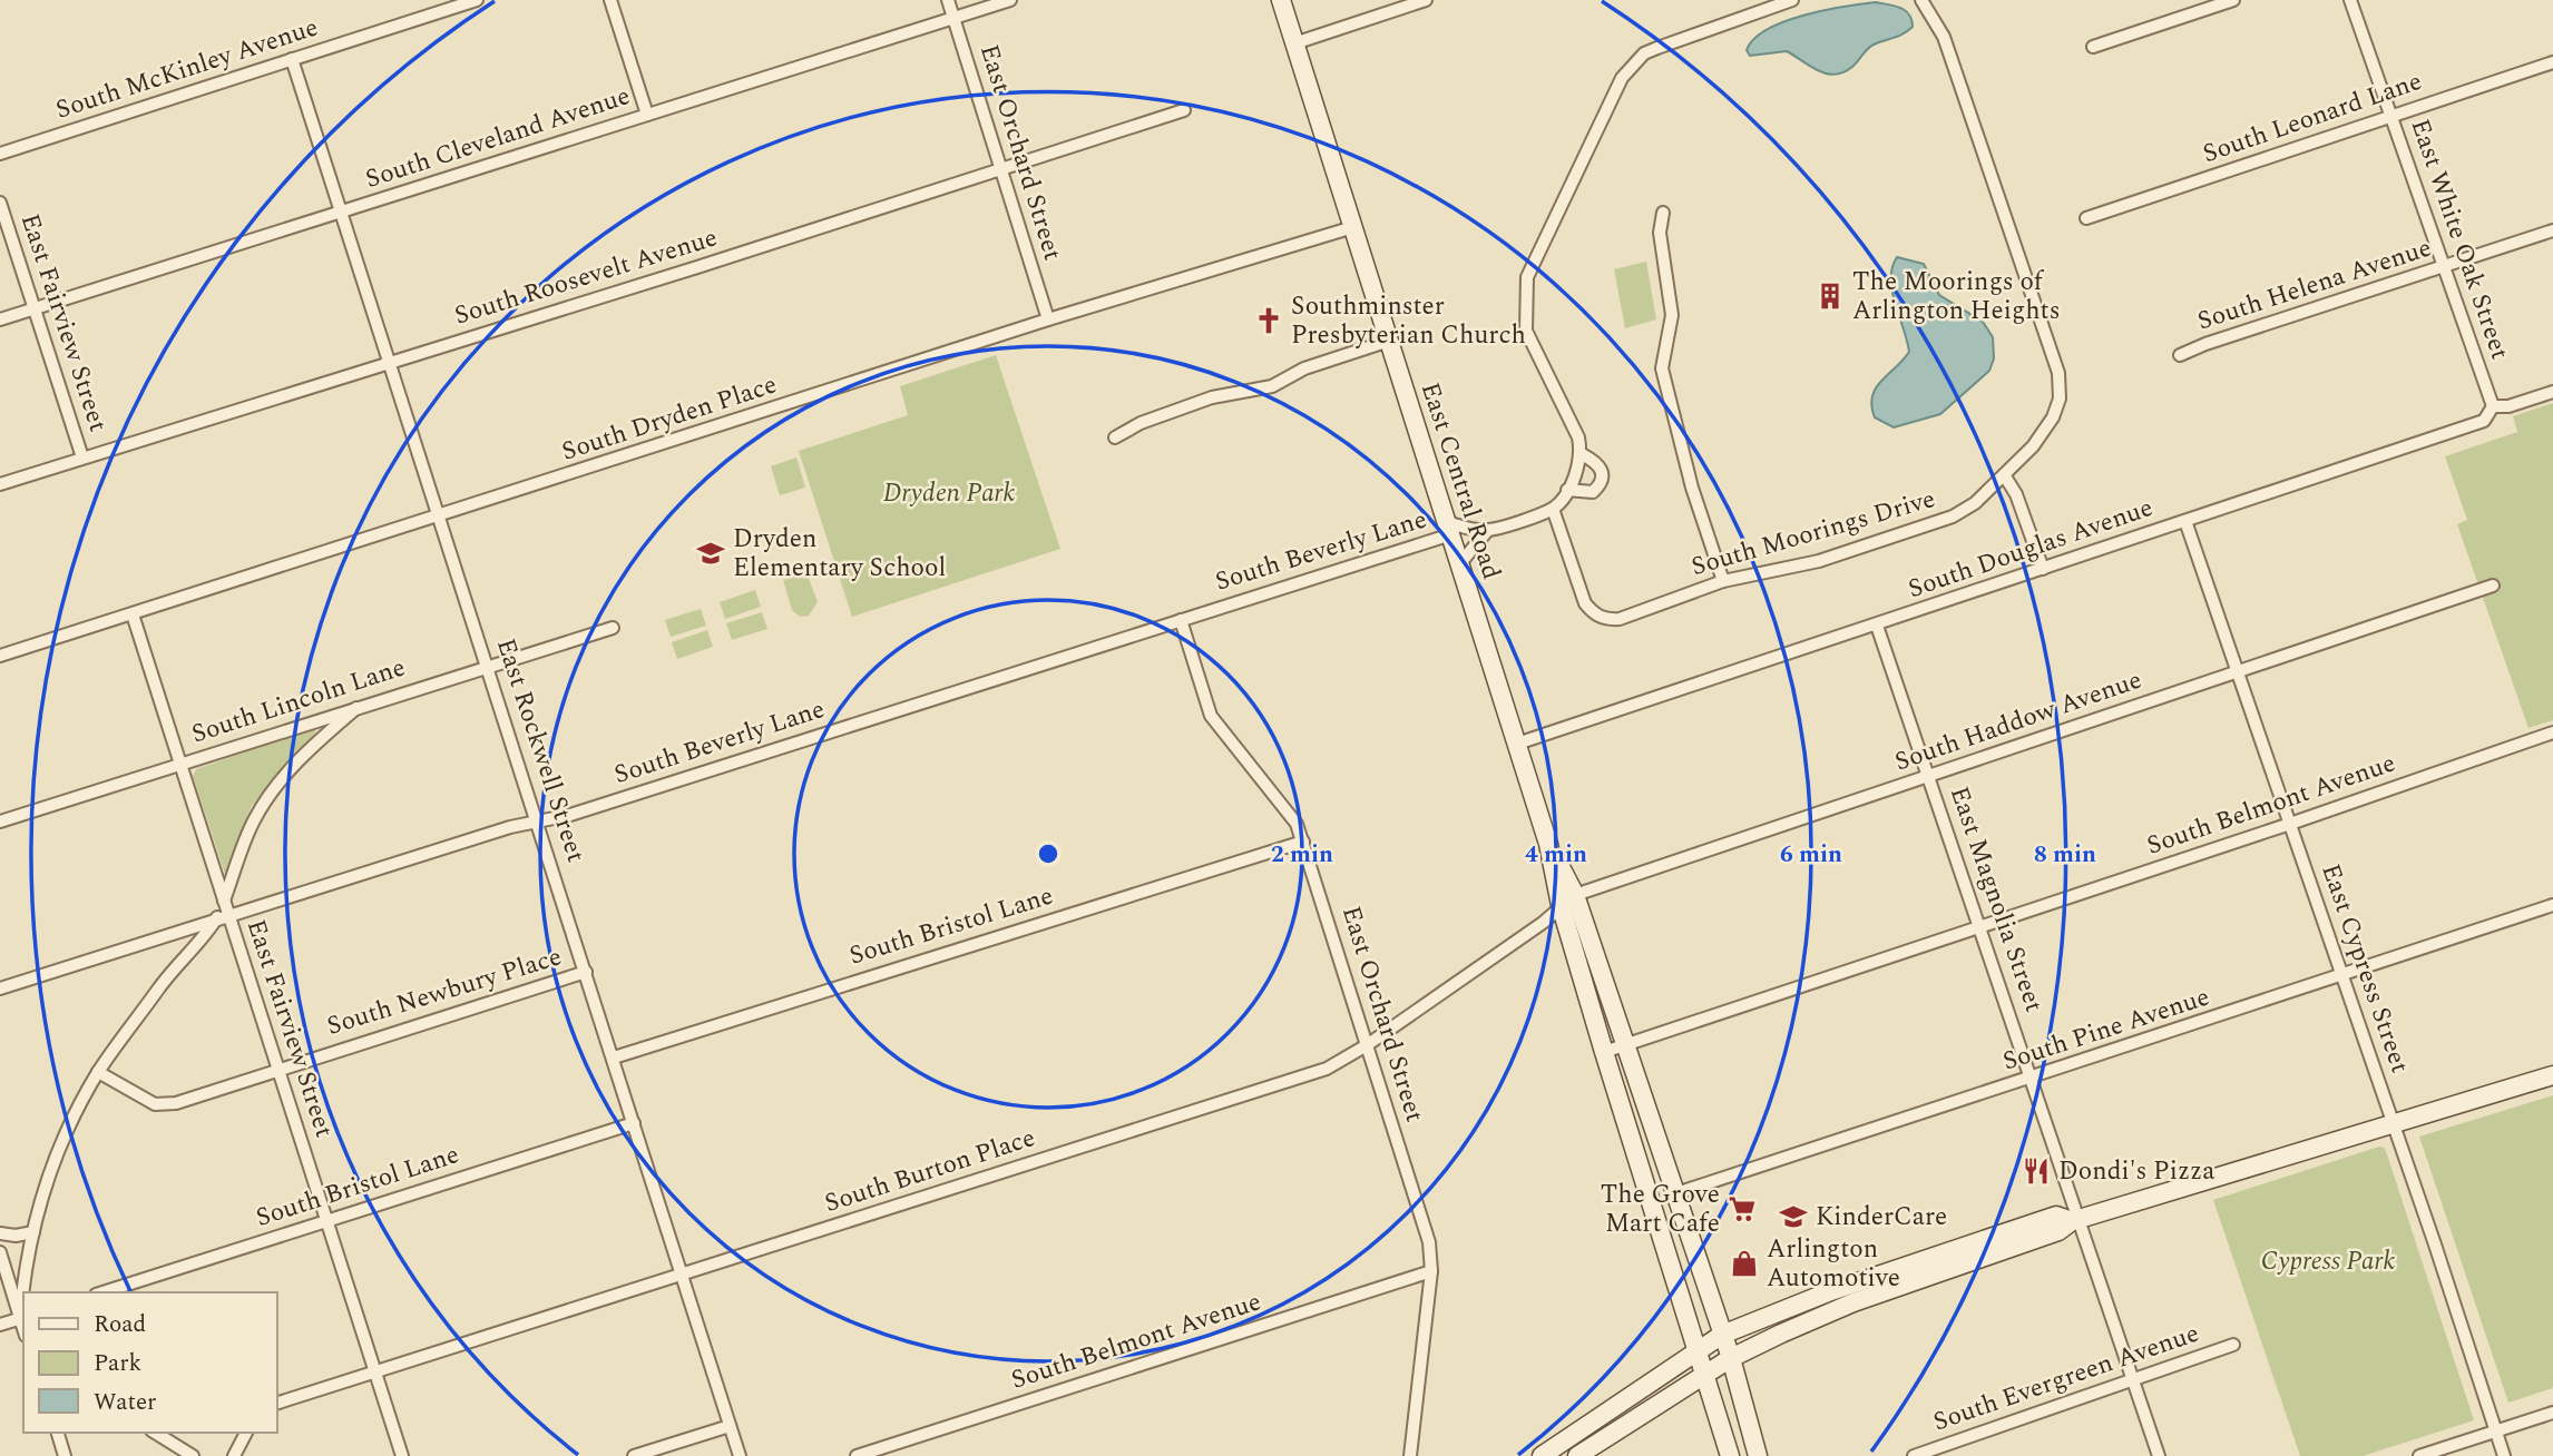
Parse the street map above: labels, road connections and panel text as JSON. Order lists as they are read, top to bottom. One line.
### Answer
{"streets":{"main road":["East Central Road"],"street":["South McKinley Avenue","South Leonard Lane","South Cleveland Avenue","East Orchard Street","East White Oak Street","South Roosevelt Avenue","South Helena Avenue","East Fairview Street","South Dryden Place","South Moorings Drive","South Douglas Avenue","South Beverly Lane","South Lincoln Lane","South Haddow Avenue","East Rockwell Street","South Belmont Avenue","East Magnolia Street","South Bristol Lane","East Cypress Street","South Newbury Place","South Pine Avenue","South Burton Place","South Evergreen Avenue"]},"crossings":[["South McKinley Avenue","East Rockwell Street"],["South Leonard Lane","East White Oak Street"],["South Cleveland Avenue","East Orchard Street"],["South Cleveland Avenue","East Fairview Street"],["South Cleveland Avenue","East Rockwell Street"],["East Orchard Street","South Roosevelt Avenue"],["East Orchard Street","South Dryden Place"],["East Orchard Street","South Beverly Lane"],["East Orchard Street","South Belmont Avenue"],["East Orchard Street","South Bristol Lane"],["East Orchard Street","South Burton Place"],["East White Oak Street","South Helena Avenue"],["East White Oak Street","South Douglas Avenue"],["South Roosevelt Avenue","East Fairview Street"],["South Roosevelt Avenue","East Rockwell Street"],["East Fairview Street","South Dryden Place"],["East Fairview Street","South Beverly Lane"],["East Fairview Street","South Lincoln Lane"],["East Fairview Street","South Bristol Lane"],["East Fairview Street","South Newbury Place"],["East Fairview Street","South Burton Place"],["South Dryden Place","East Central Road"],["South Dryden Place","East Rockwell Street"],["East Central Road","South Douglas Avenue"],["East Central Road","South Beverly Lane"],["East Central Road","South Haddow Avenue"],["East Central Road","South Belmont Avenue"],["East Central Road","South Pine Avenue"],["East Central Road","South Burton Place"],["South Douglas Avenue","East Magnolia Street"],["South Douglas Avenue","East Cypress Street"],["South Beverly Lane","East Rockwell Street"],["South Lincoln Lane","East Rockwell Street"],["South Haddow Avenue","East Magnolia Street"],["South Haddow Avenue","East Cypress Street"],["South Haddow Avenue","South Burton Place"],["East Rockwell Street","South Bristol Lane"],["East Rockwell Street","South Newbury Place"],["East Rockwell Street","South Burton Place"],["South Belmont Avenue","East Magnolia Street"],["South Belmont Avenue","East Cypress Street"],["East Magnolia Street","South Pine Avenue"],["East Magnolia Street","South Evergreen Avenue"],["East Cypress Street","South Pine Avenue"]],"parks":["Dryden Park","Cypress Park"],"places":{"building":["The Moorings of Arlington Heights"],"church":["Southminster Presbyterian Church"],"school or university":["Dryden Elementary School","KinderCare"],"restaurant":["Dondi's Pizza"],"supermarket":["The Grove Mart Cafe"],"shop":["Arlington Automotive"]},"legend":["Road","Park","Water"],"rings":["2 min","4 min","6 min","8 min"]}
